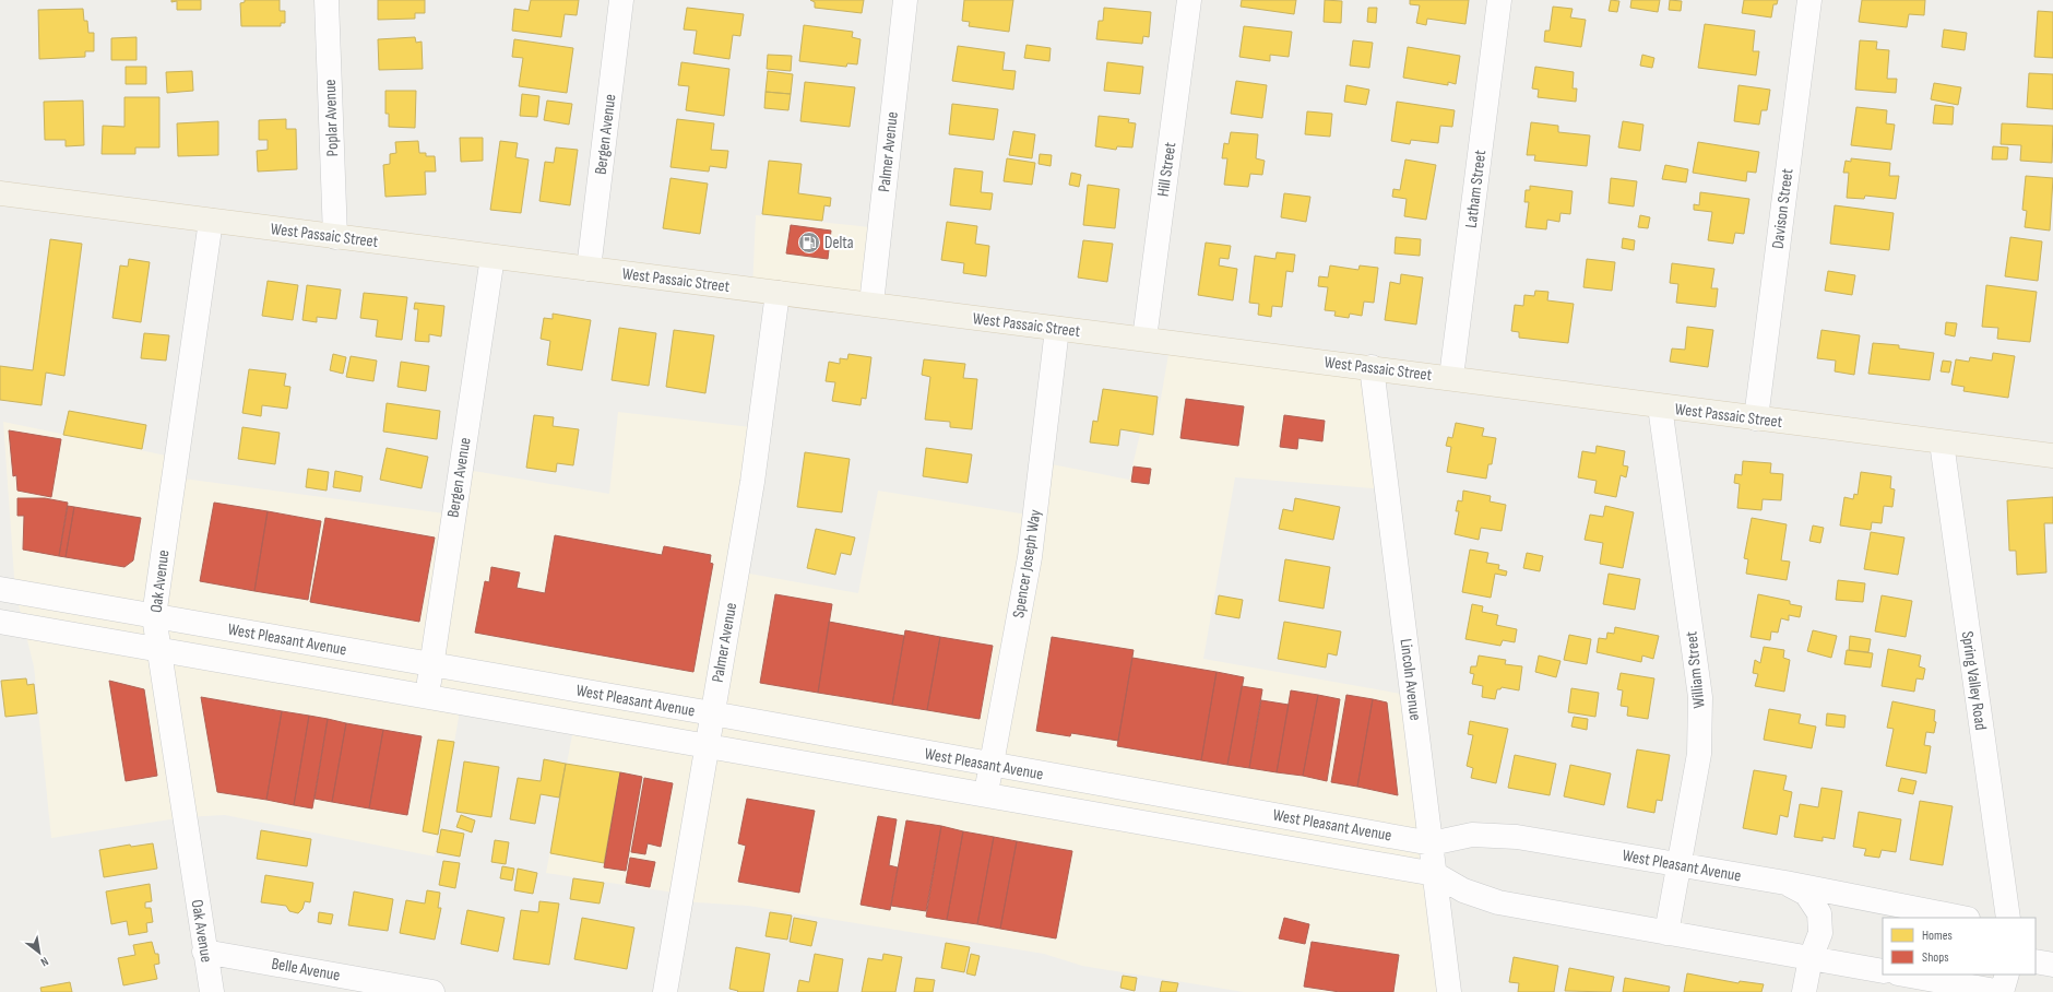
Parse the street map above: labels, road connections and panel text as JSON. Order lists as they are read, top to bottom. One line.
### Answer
{"streets":{"main road":["West Passaic Street"],"street":["Poplar Avenue","Bergen Avenue","Palmer Avenue","Hill Street","Latham Street","Davison Street","Spencer Joseph Way","Oak Avenue","West Pleasant Avenue","William Street","Lincoln Avenue","Spring Valley Road","Belle Avenue"]},"crossings":[["Poplar Avenue","West Passaic Street"],["Bergen Avenue","West Passaic Street"],["Bergen Avenue","West Pleasant Avenue"],["Palmer Avenue","West Passaic Street"],["Palmer Avenue","West Pleasant Avenue"],["Hill Street","West Passaic Street"],["Latham Street","West Passaic Street"],["Davison Street","West Passaic Street"],["West Passaic Street","Spencer Joseph Way"],["West Passaic Street","Oak Avenue"],["West Passaic Street","William Street"],["West Passaic Street","Lincoln Avenue"],["West Passaic Street","Spring Valley Road"],["Spencer Joseph Way","West Pleasant Avenue"],["Oak Avenue","West Pleasant Avenue"],["Oak Avenue","Belle Avenue"],["West Pleasant Avenue","William Street"],["West Pleasant Avenue","Lincoln Avenue"]],"places":{"fuel station":["Delta"]},"legend":["Homes","Shops"],"north":"bottom right"}
